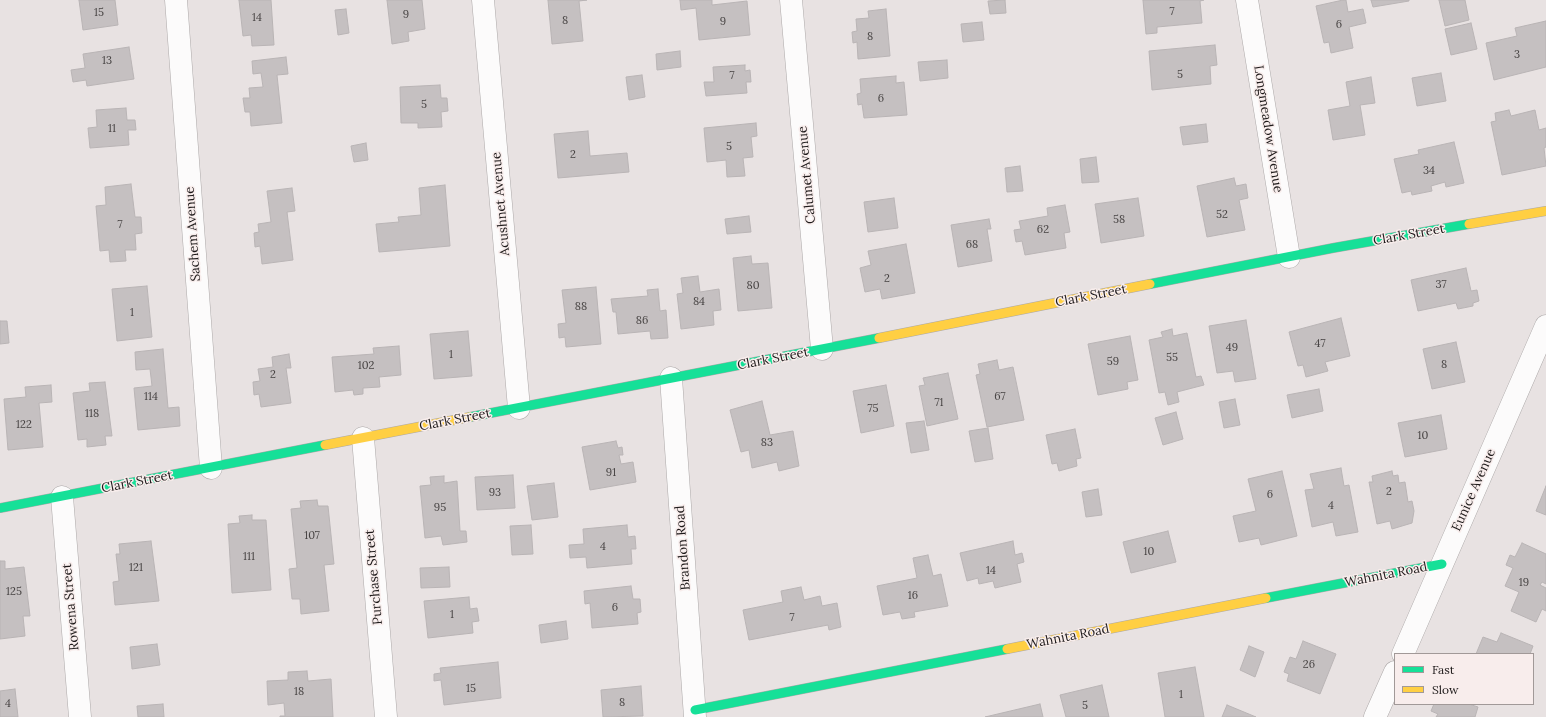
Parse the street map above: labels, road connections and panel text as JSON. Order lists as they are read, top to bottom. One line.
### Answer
{"streets":{"street":["Longmeadow Avenue","Calumet Avenue","Acushnet Avenue","Sachem Avenue","Clark Street","Eunice Avenue","Brandon Road","Wahnita Road","Purchase Street","Rowena Street"]},"crossings":[["Longmeadow Avenue","Clark Street"],["Calumet Avenue","Clark Street"],["Acushnet Avenue","Clark Street"],["Sachem Avenue","Clark Street"],["Clark Street","Brandon Road"],["Clark Street","Purchase Street"],["Clark Street","Rowena Street"],["Eunice Avenue","Wahnita Road"],["Brandon Road","Wahnita Road"]],"house_numbers":["7","15","9","14","8","9","6","8","3","13","5","7","6","5","11","5","2","34","52","58","7","62","68","2","37","80","84","88","1","86","47","49","1","55","59","8","102","2","114","67","71","75","118","122","10","83","91","2","93","6","4","95","107","4","10","111","121","14","19","125","16","6","1","7","26","15","18","1","8","4","5"],"legend":["Fast","Slow"]}
